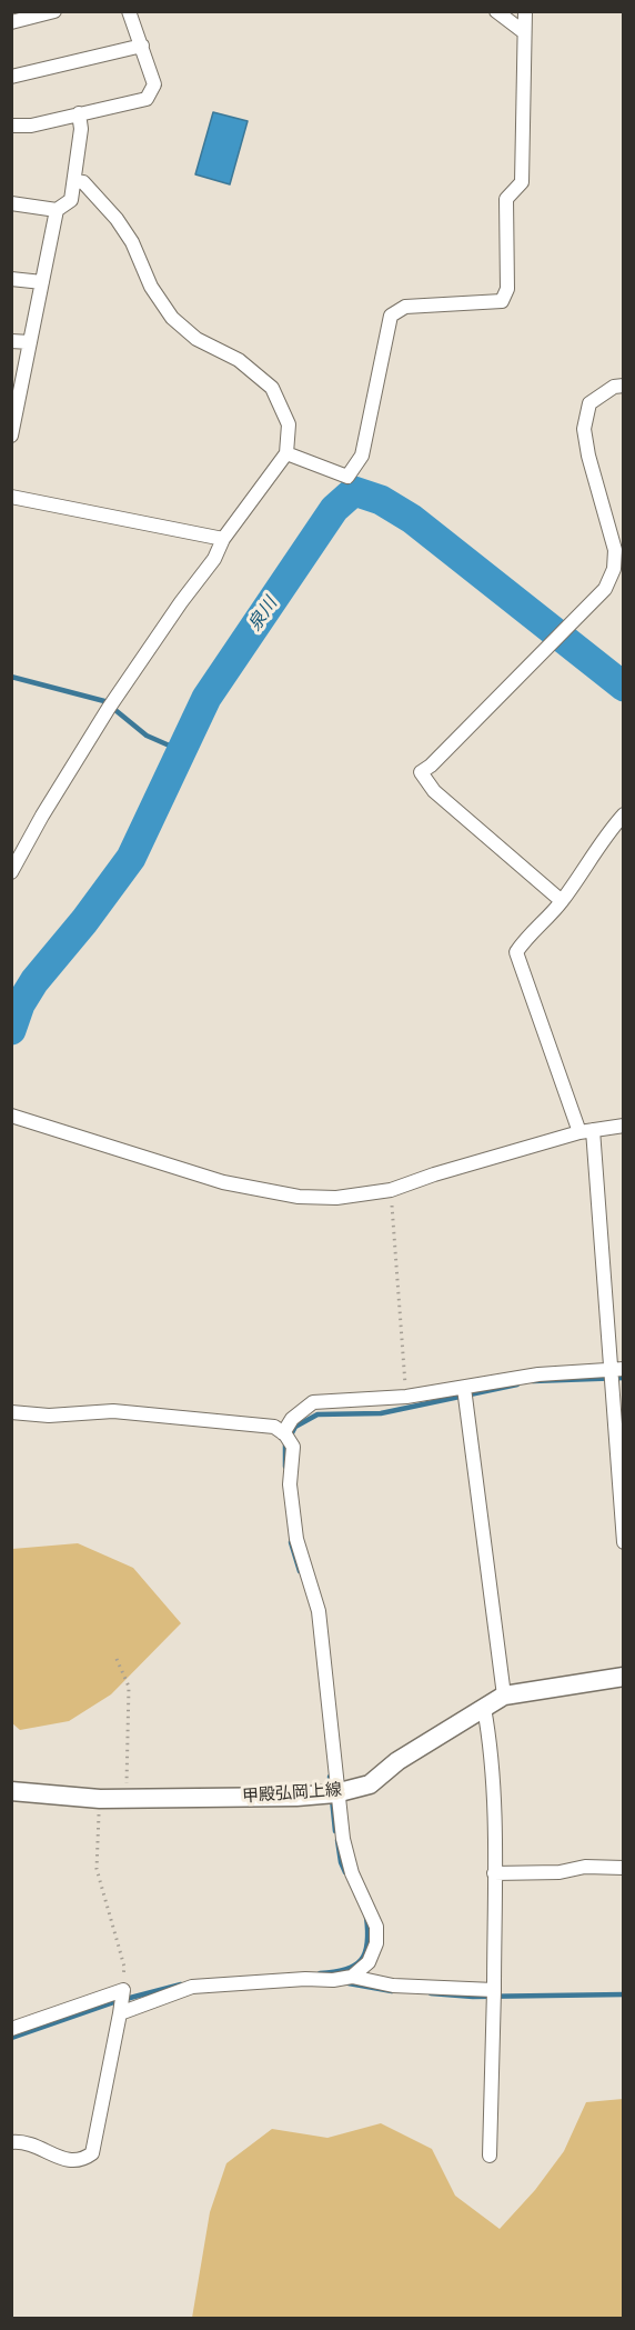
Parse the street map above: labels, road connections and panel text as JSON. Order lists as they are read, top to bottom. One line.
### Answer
{"streets":{"main road":["甲殿弘岡上線"]},"water":["泉川"]}
